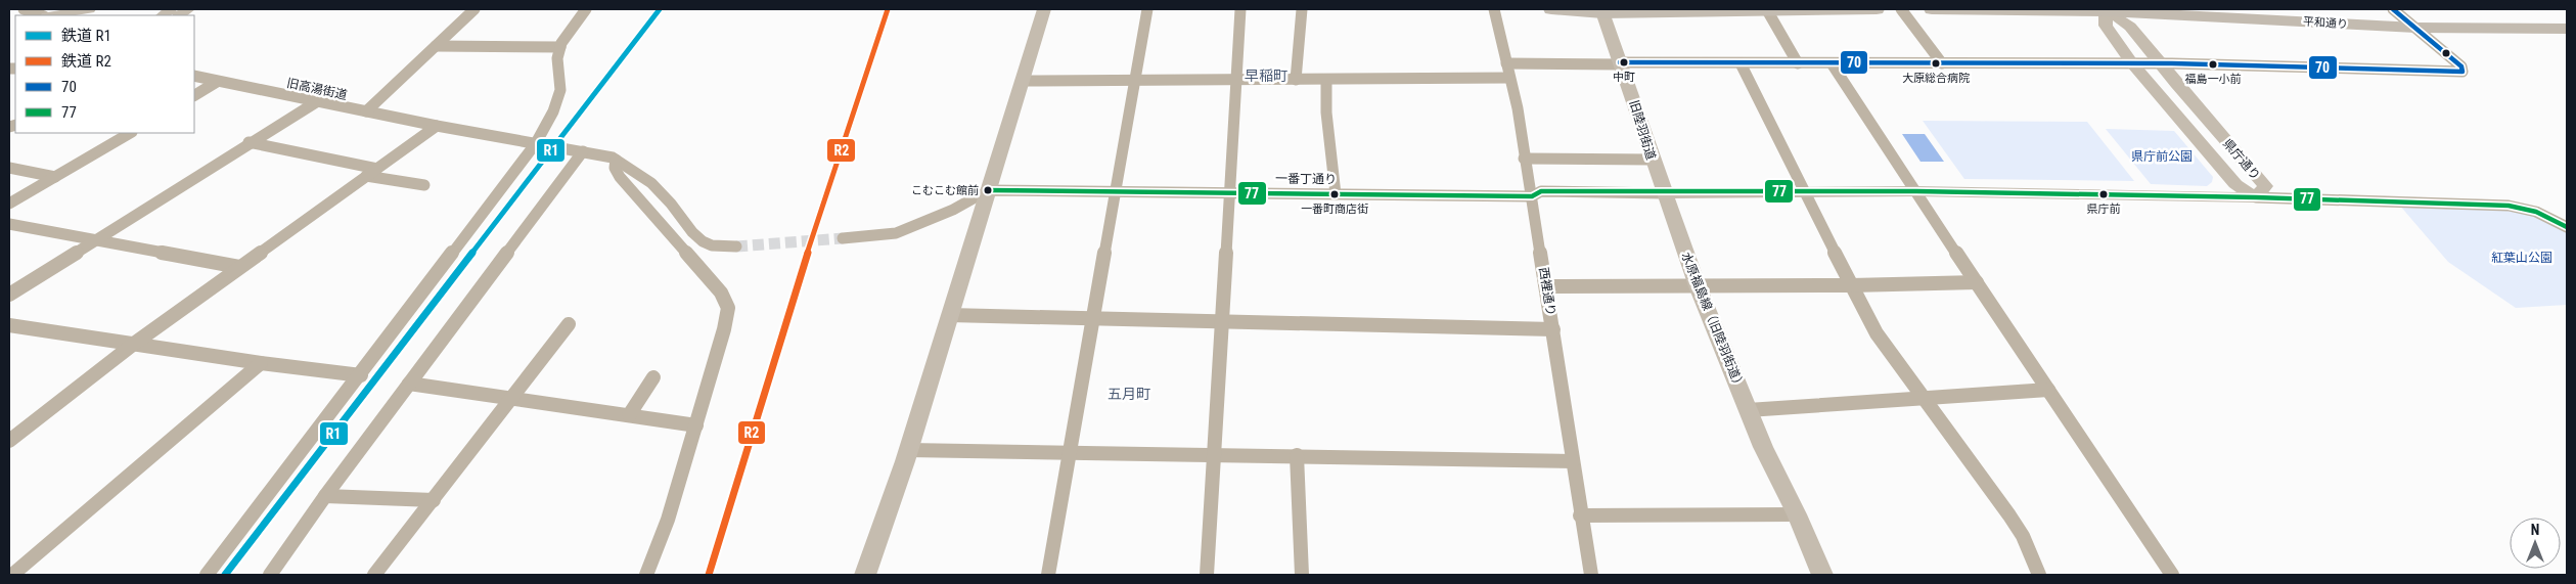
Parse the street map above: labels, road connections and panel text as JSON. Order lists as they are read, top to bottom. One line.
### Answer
{"streets":{"highway":["平和通り"],"main road":["旧陸羽街道","県庁通り","水原福島線（旧陸羽街道）"],"street":["旧高湯街道","一番丁通り","西裡通り"]},"crossings":[["平和通り","県庁通り"],["旧陸羽街道","一番丁通り"],["旧陸羽街道","水原福島線（旧陸羽街道）"],["一番丁通り","西裡通り"],["一番丁通り","水原福島線（旧陸羽街道）"]],"districts":["早稲町","五月町"],"parks":["県庁前公園","紅葉山公園"],"places":["中町","大原総合病院","福島一小前","こむこむ館前","一番町商店街","県庁前"],"lines":["rail line R1","rail line R2","transit line 70","transit line 77"],"legend":["鉄道 R1","鉄道 R2","70","77"],"north":"top"}
